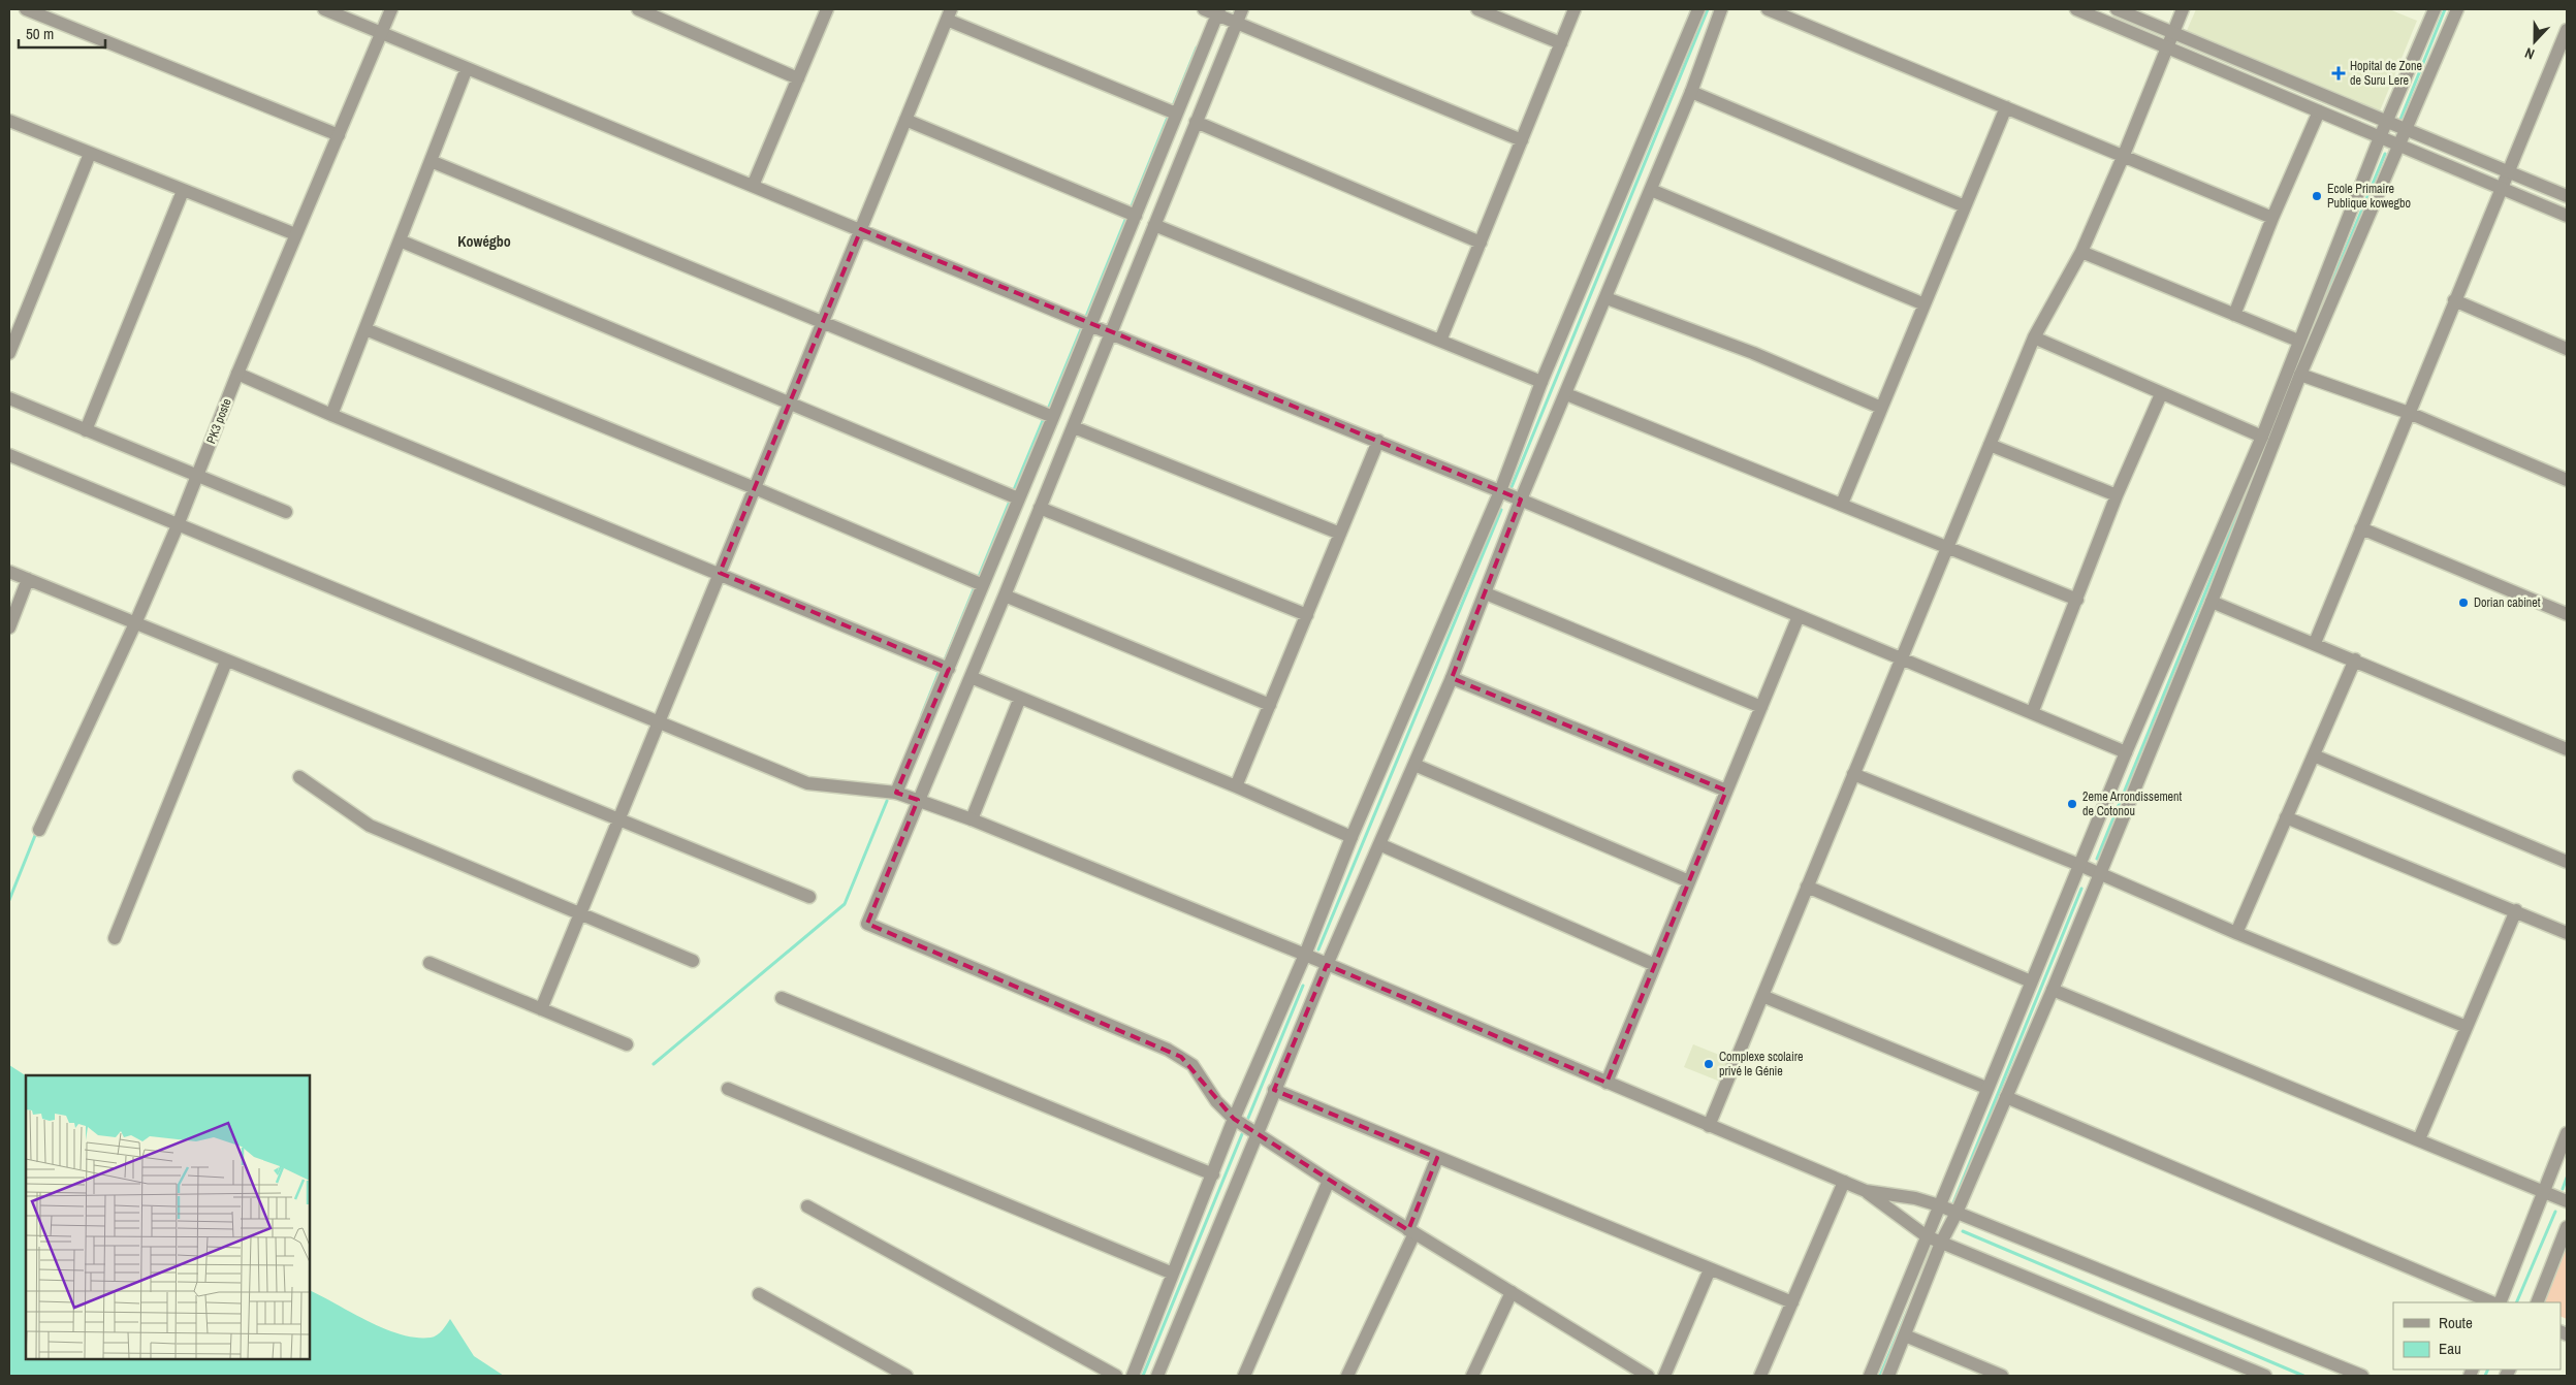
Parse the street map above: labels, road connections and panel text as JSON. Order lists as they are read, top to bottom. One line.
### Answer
{"streets":{"street":["PK3 poste"]},"districts":["Kowégbo"],"places":{"health":["Hopital de Zone de Suru Lere"],"other":["Ecole Primaire Publique kowegbo","Dorian cabinet","2eme Arrondissement de Cotonou","Complexe scolaire privé le Génie"]},"legend":["Route","Eau"],"scale_bar":"50 m","north":"bottom"}
